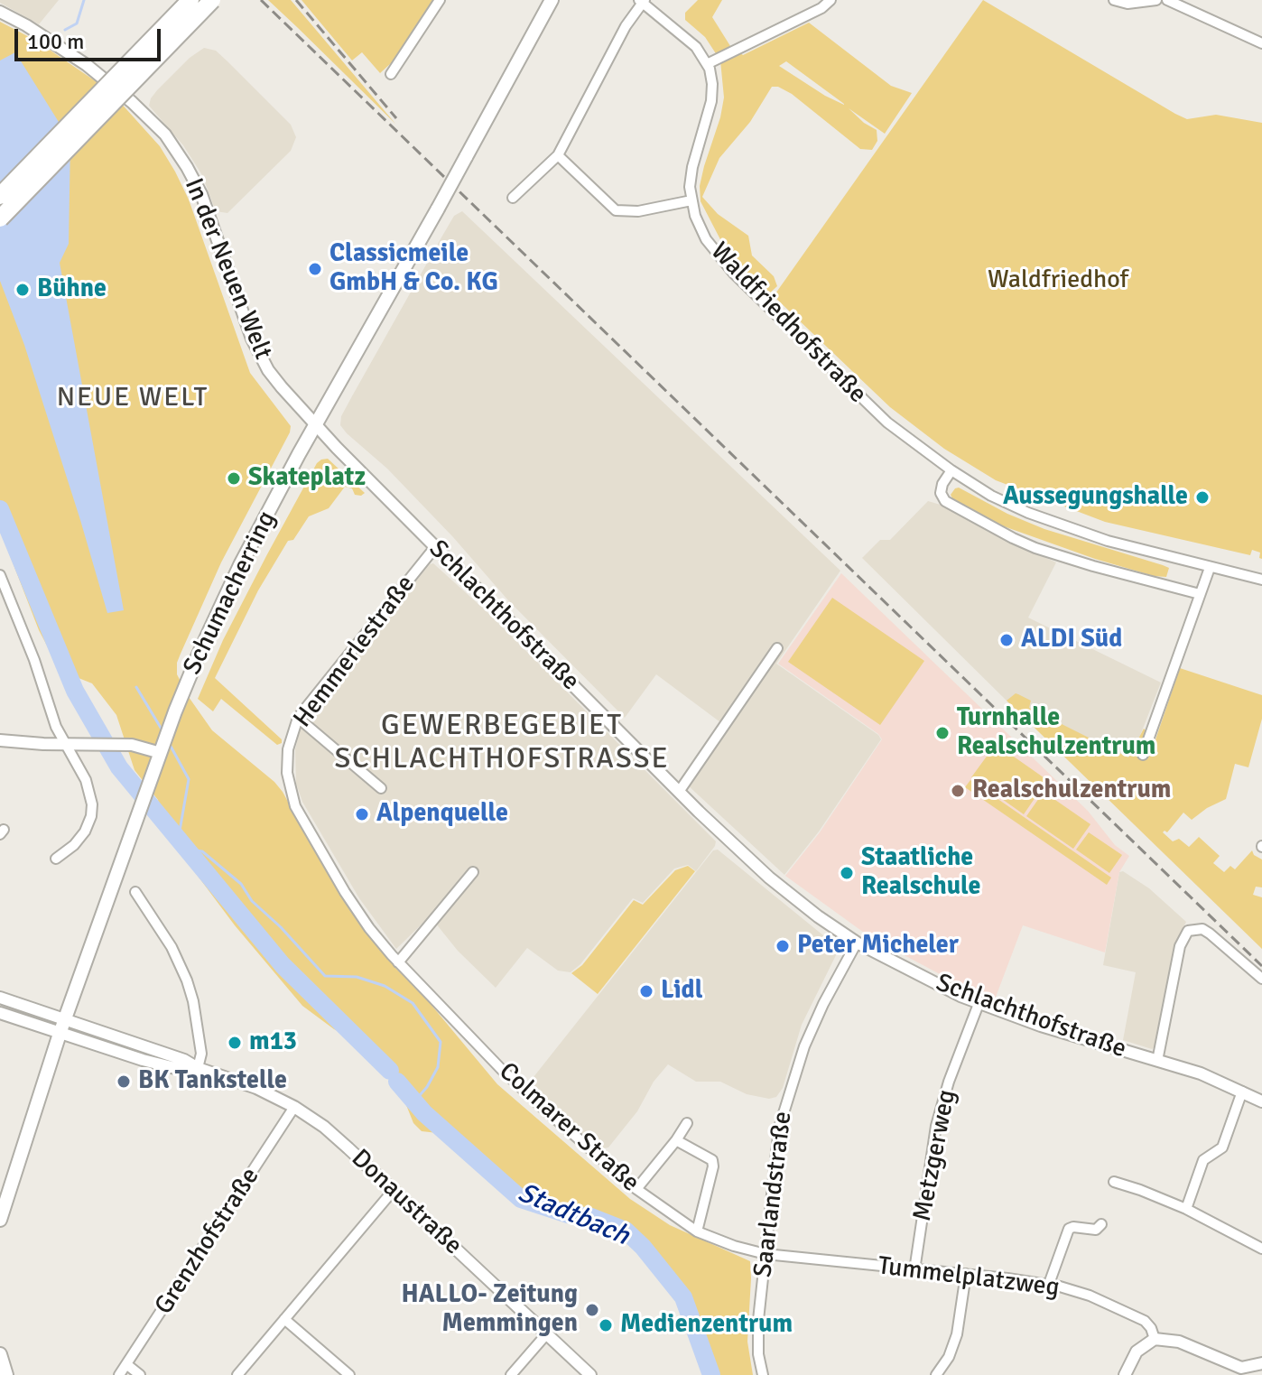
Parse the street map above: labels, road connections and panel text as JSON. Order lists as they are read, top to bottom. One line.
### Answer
{"streets":{"main road":["Schumacherring"],"street":["In der Neuen Welt","Waldfriedhofstraße","Schlachthofstraße","Hemmerlestraße","Colmarer Straße","Metzgerweg","Saarlandstraße","Donaustraße","Grenzhofstraße","Tummelplatzweg"]},"crossings":[["In der Neuen Welt","Schumacherring"],["In der Neuen Welt","Schlachthofstraße"],["Schumacherring","Schlachthofstraße"],["Schumacherring","Donaustraße"],["Schlachthofstraße","Hemmerlestraße"],["Schlachthofstraße","Metzgerweg"],["Schlachthofstraße","Saarlandstraße"],["Hemmerlestraße","Colmarer Straße"],["Colmarer Straße","Saarlandstraße"],["Colmarer Straße","Tummelplatzweg"],["Metzgerweg","Tummelplatzweg"],["Saarlandstraße","Tummelplatzweg"],["Donaustraße","Grenzhofstraße"]],"districts":["NEUE WELT","GEWERBEGEBIET SCHLACHTHOFSTRASSE"],"water":["Stadtbach"],"parks":["Waldfriedhof"],"places":["Classicmeile GmbH & Co. KG","Bühne","Skateplatz","Aussegungshalle","ALDI Süd","Turnhalle Realschulzentrum","Realschulzentrum","Alpenquelle","Staatliche Realschule","Peter Micheler","Lidl","m13","BK Tankstelle","HALLO- Zeitung Memmingen","Medienzentrum"],"scale_bar":"100 m"}
